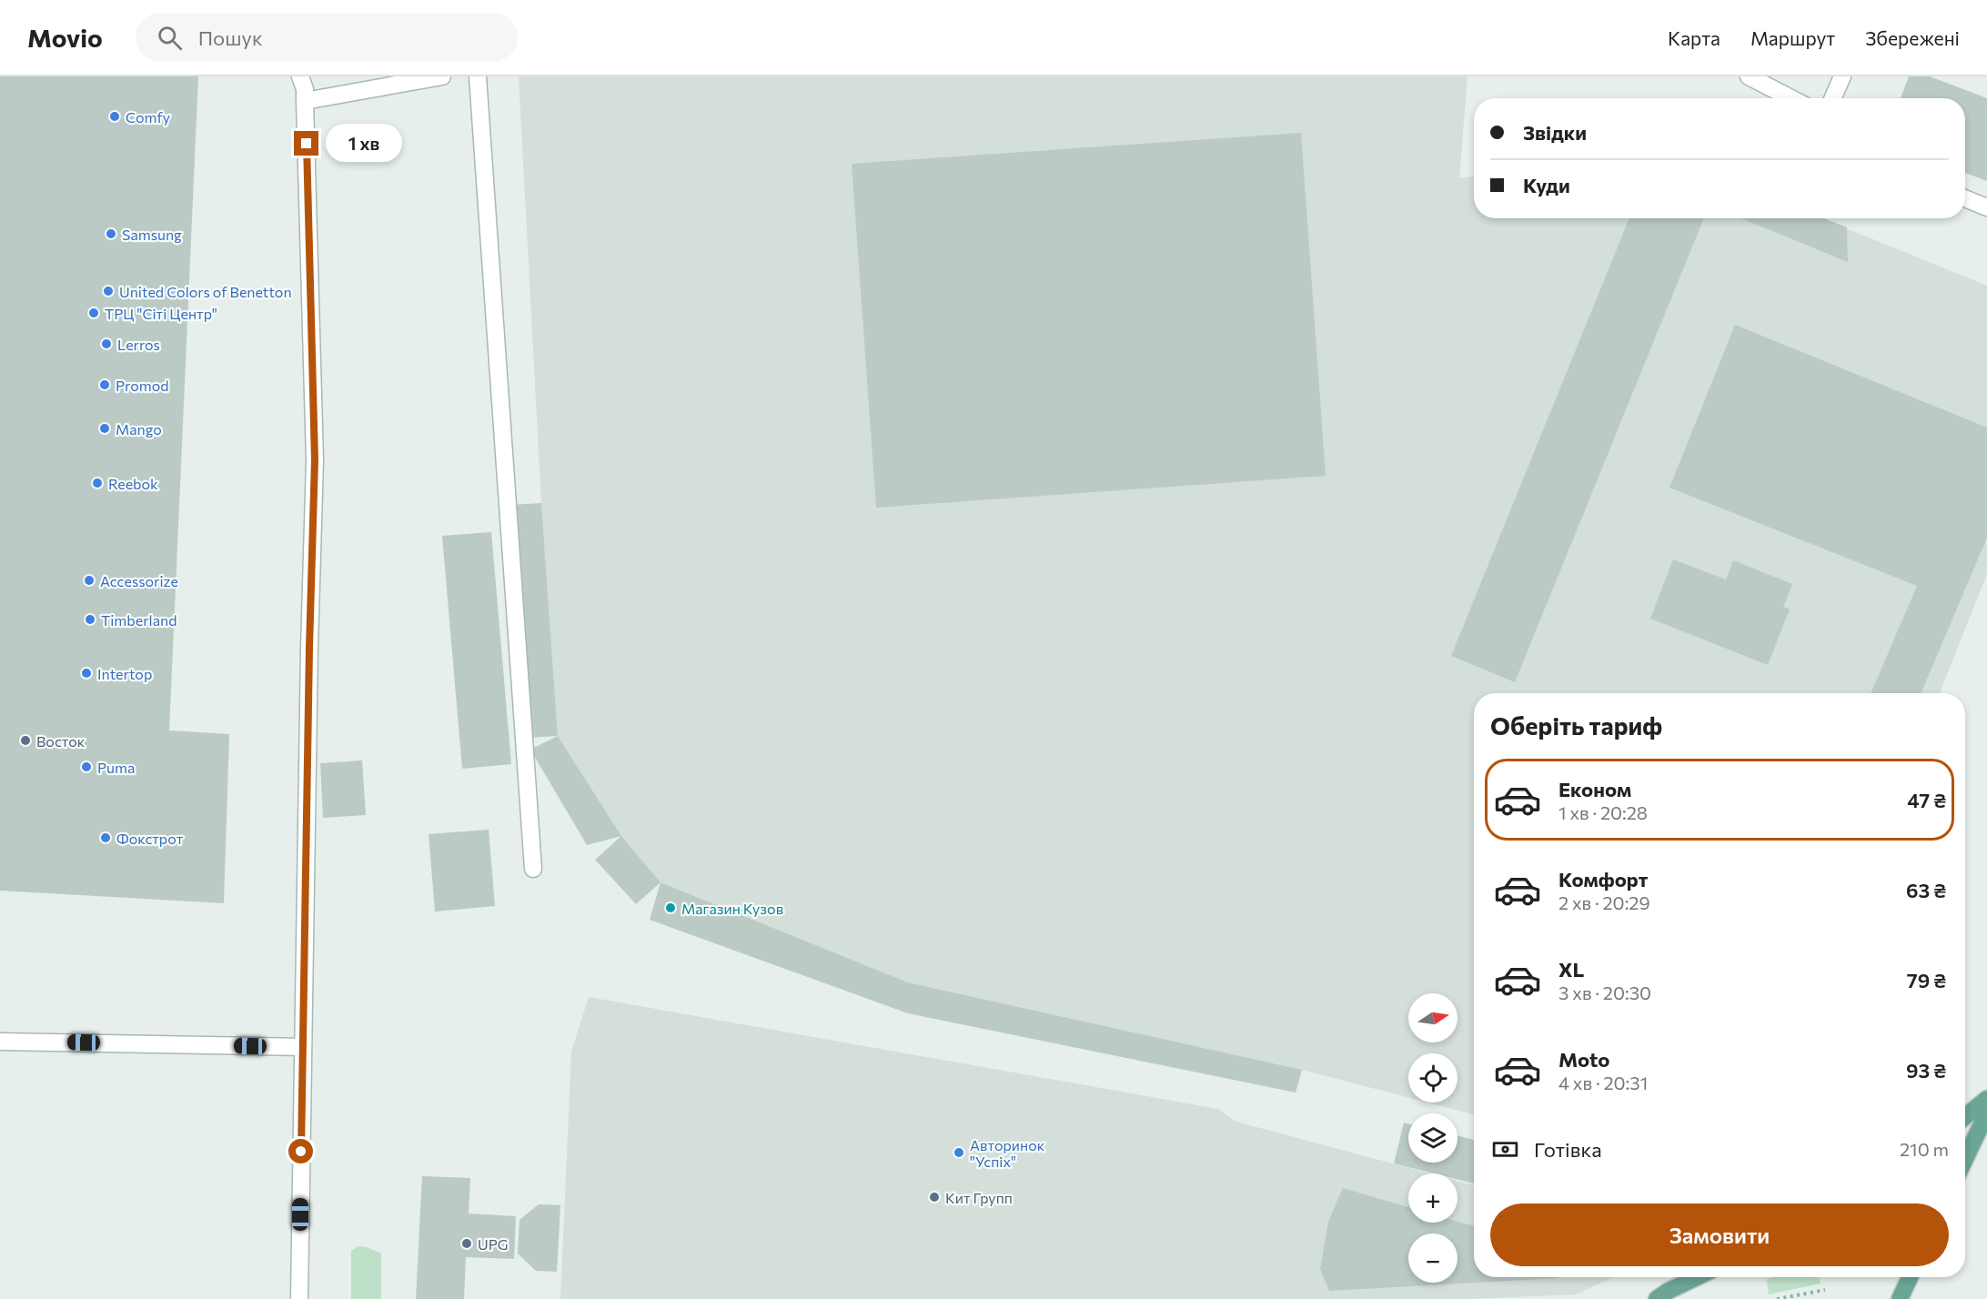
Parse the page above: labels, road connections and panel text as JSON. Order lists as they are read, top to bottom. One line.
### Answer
{"places":["Comfy","Samsung","United Colors of Benetton","ТРЦ \"Сіті Центр\"","Lerros","Promod","Mango","Reebok","Accessorize","Timberland","Intertop","Восток","Puma","Фокстрот","Магазин Кузов","Авторинок \"Успіх\"","Кит Групп","UPG"],"north":"right","page":{"header":"Movio","search":"Пошук","nav":["Карта","Маршрут","Збережені"],"banner":["Звідки","Куди"],"bubble":"1 хв","heading":"Оберіть тариф","list":[{"name":"Економ","note":"1 хв · 20:28","value":"47 ₴"},{"name":"Комфорт","note":"2 хв · 20:29","value":"63 ₴"},{"name":"XL","note":"3 хв · 20:30","value":"79 ₴"},{"name":"Moto","note":"4 хв · 20:31","value":"93 ₴"}],"map_buttons":["+","−"],"pay":["Готівка","210 m"],"buttons":"Замовити"}}
